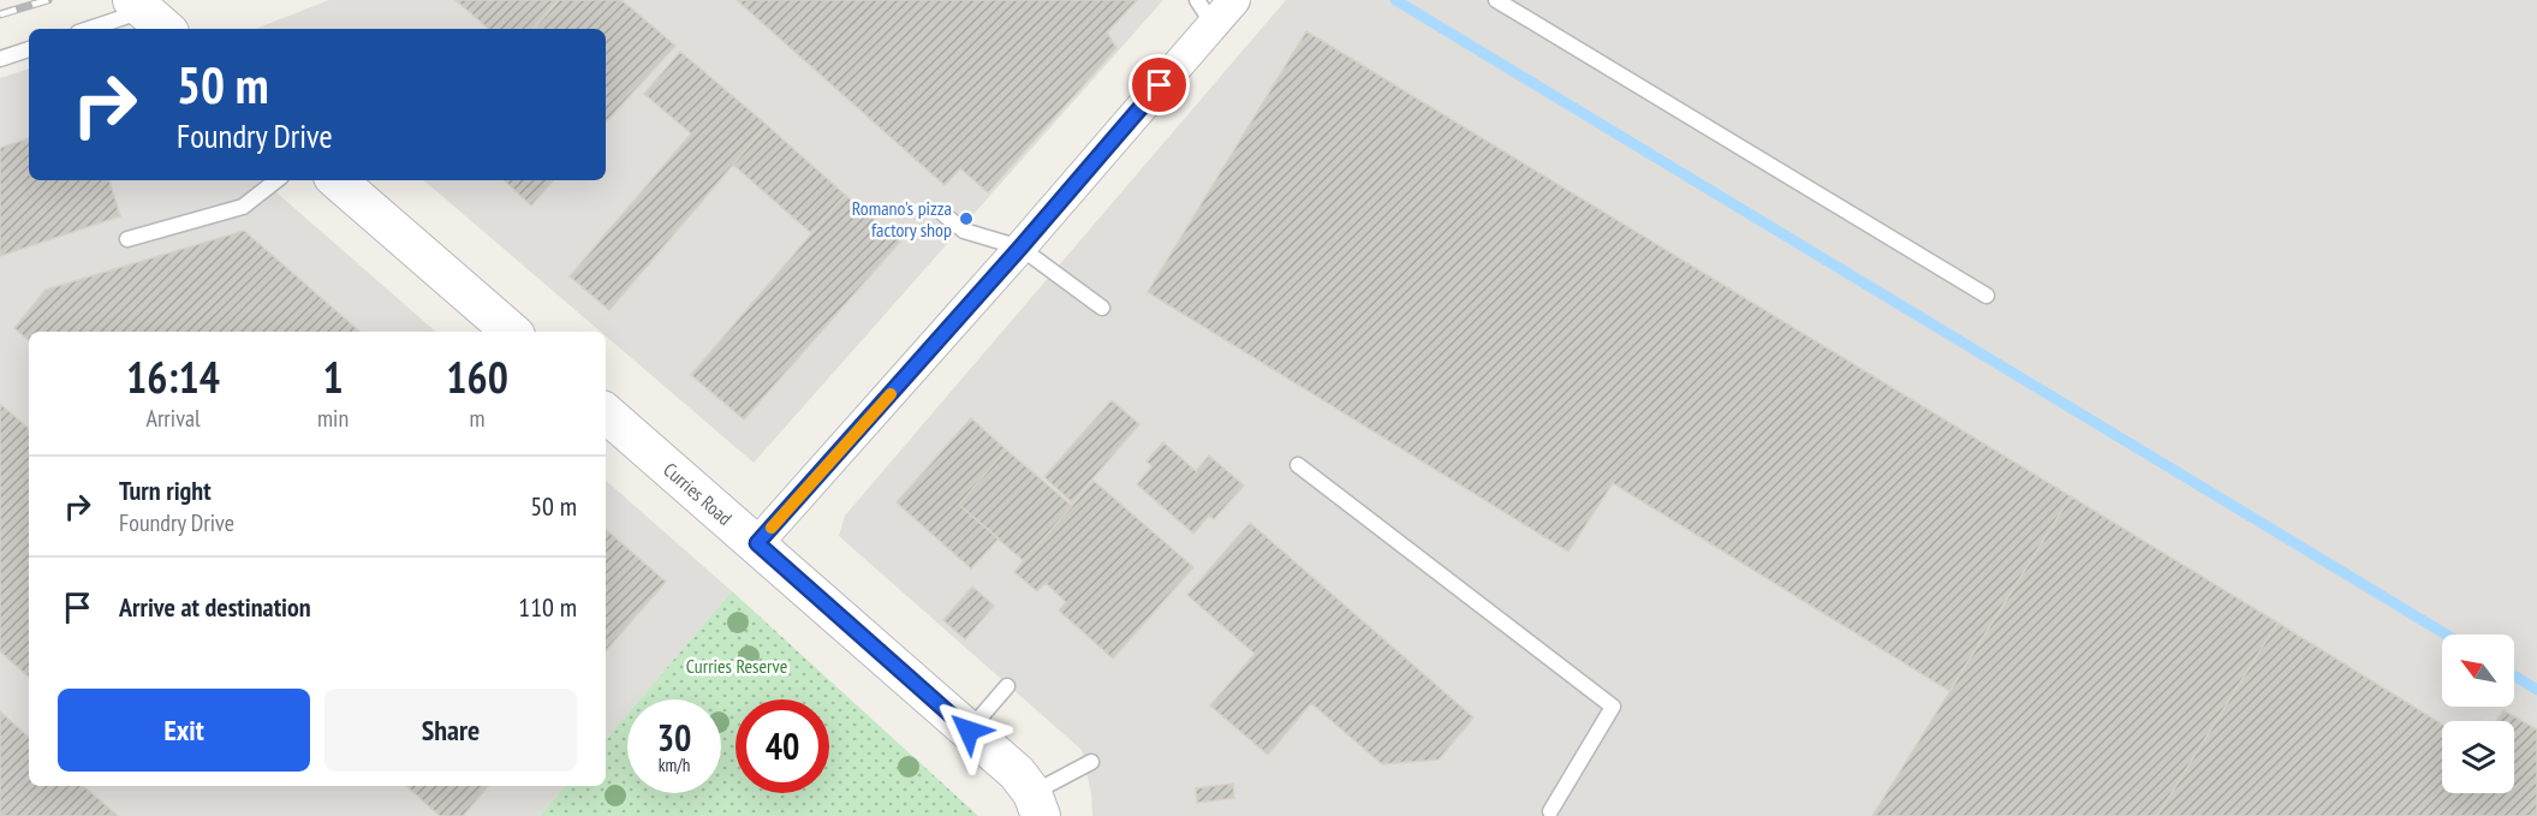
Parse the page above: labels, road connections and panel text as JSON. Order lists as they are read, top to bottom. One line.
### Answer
{"streets":{"street":["Curries Road"]},"parks":["Curries Reserve"],"places":["Romano's pizza factory shop"],"north":"top left","page":{"turn":["50 m","Foundry Drive"],"eta":["16:14","Arrival","1","min","160","m"],"list":[{"name":"Turn right","note":"Foundry Drive","value":"50 m"},{"name":"Arrive at destination","value":"110 m"}],"buttons":["Exit","Share"],"speed":"30 km/h","limit":"40"}}
